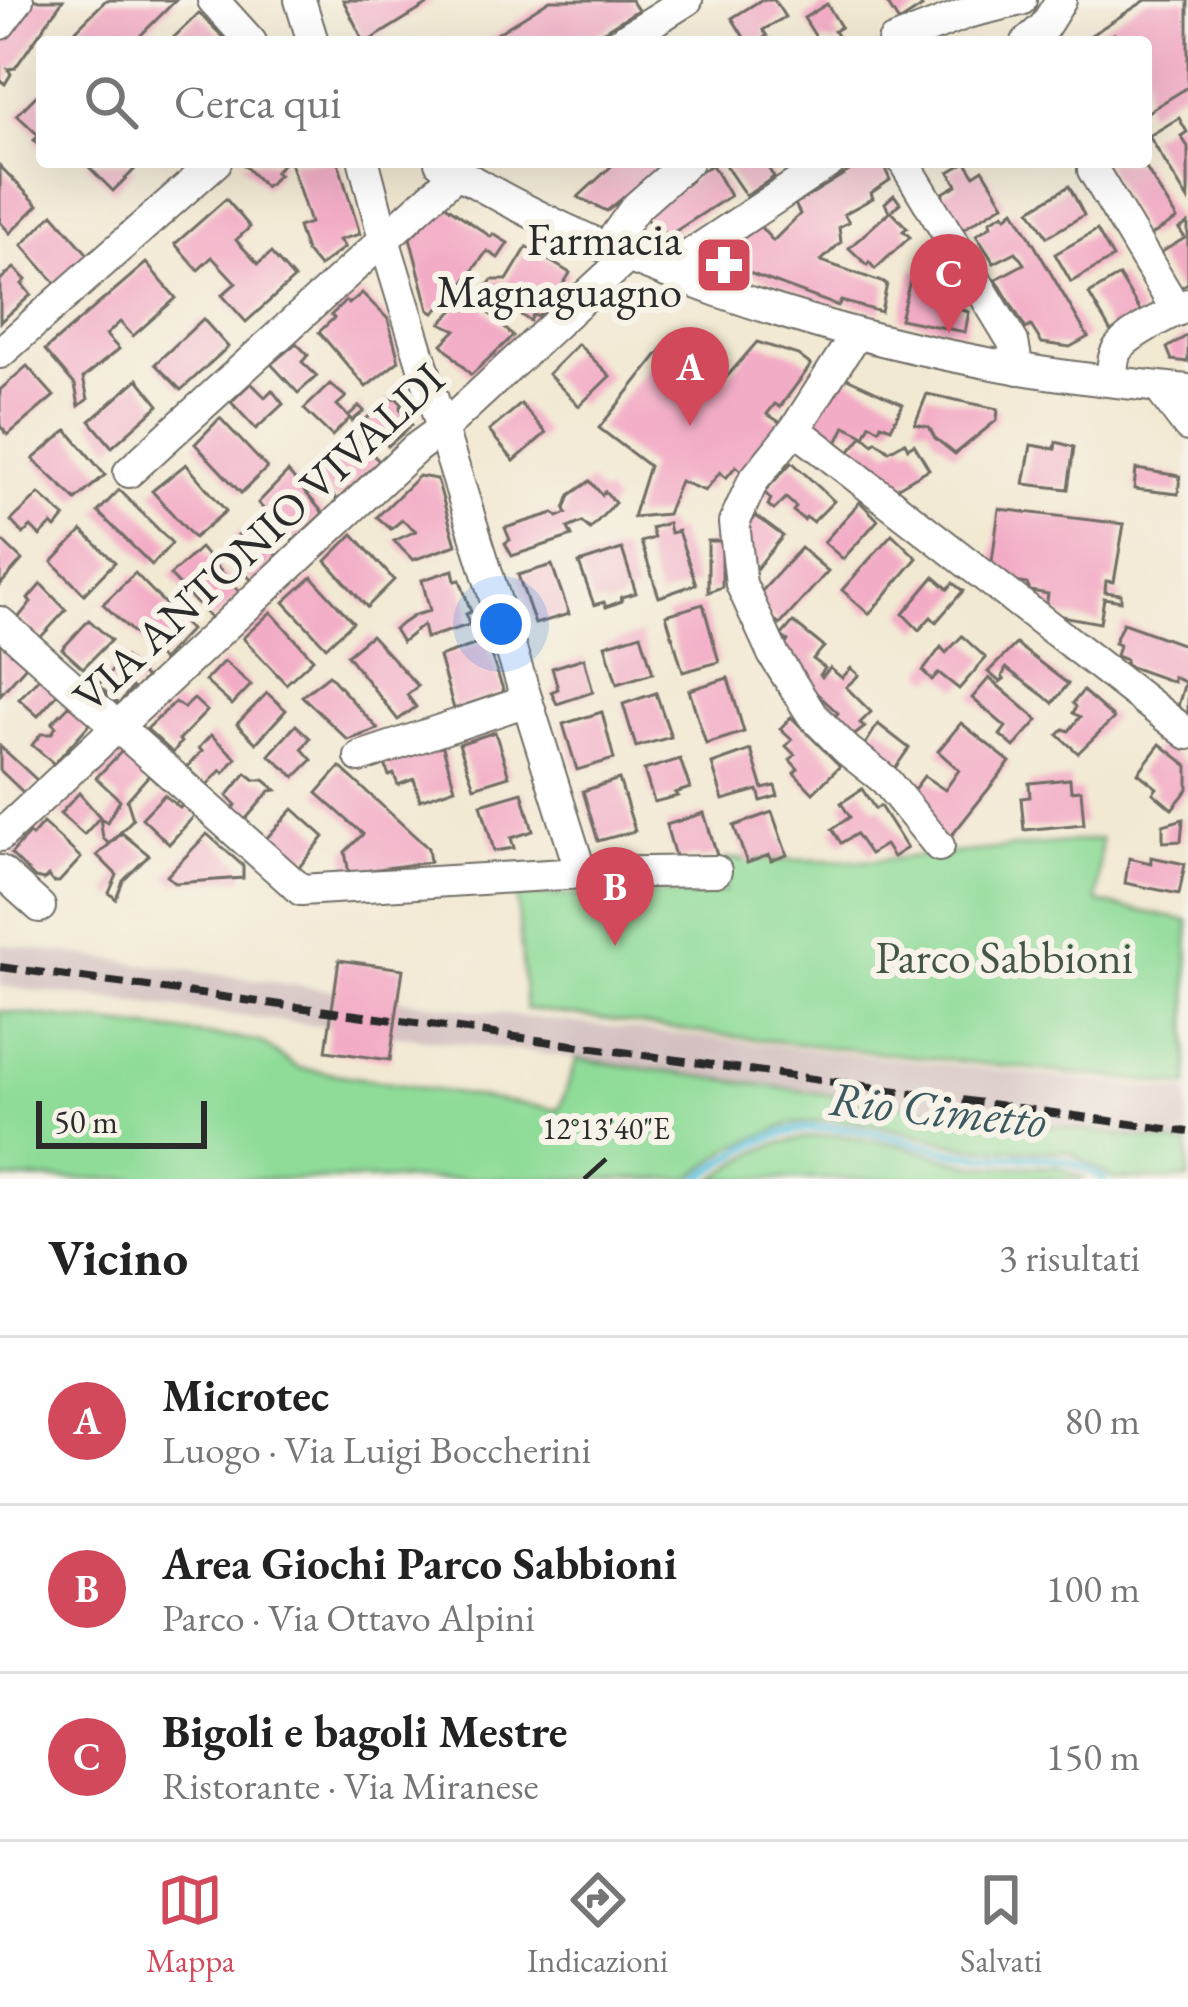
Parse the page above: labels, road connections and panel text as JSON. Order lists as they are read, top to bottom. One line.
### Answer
{"streets":{"street":["VIA ANTONIO VIVALDI"]},"water":["Rio Cimetto"],"parks":["Parco Sabbioni"],"places":{"pharmacy":["Farmacia Magnaguagno"]},"scale_bar":"50 m","page":{"search":"Cerca qui","pins":["C","A","B"],"scale":"50 m","heading":["Vicino","3 risultati"],"list":[{"mark":"A","name":"Microtec","note":"Luogo · Via Luigi Boccherini","value":"80 m"},{"mark":"B","name":"Area Giochi Parco Sabbioni","note":"Parco · Via Ottavo Alpini","value":"100 m"},{"mark":"C","name":"Bigoli e bagoli Mestre","note":"Ristorante · Via Miranese","value":"150 m"}],"nav":["Mappa","Indicazioni","Salvati"]},"coordinates":["12°13'40\"E"]}
